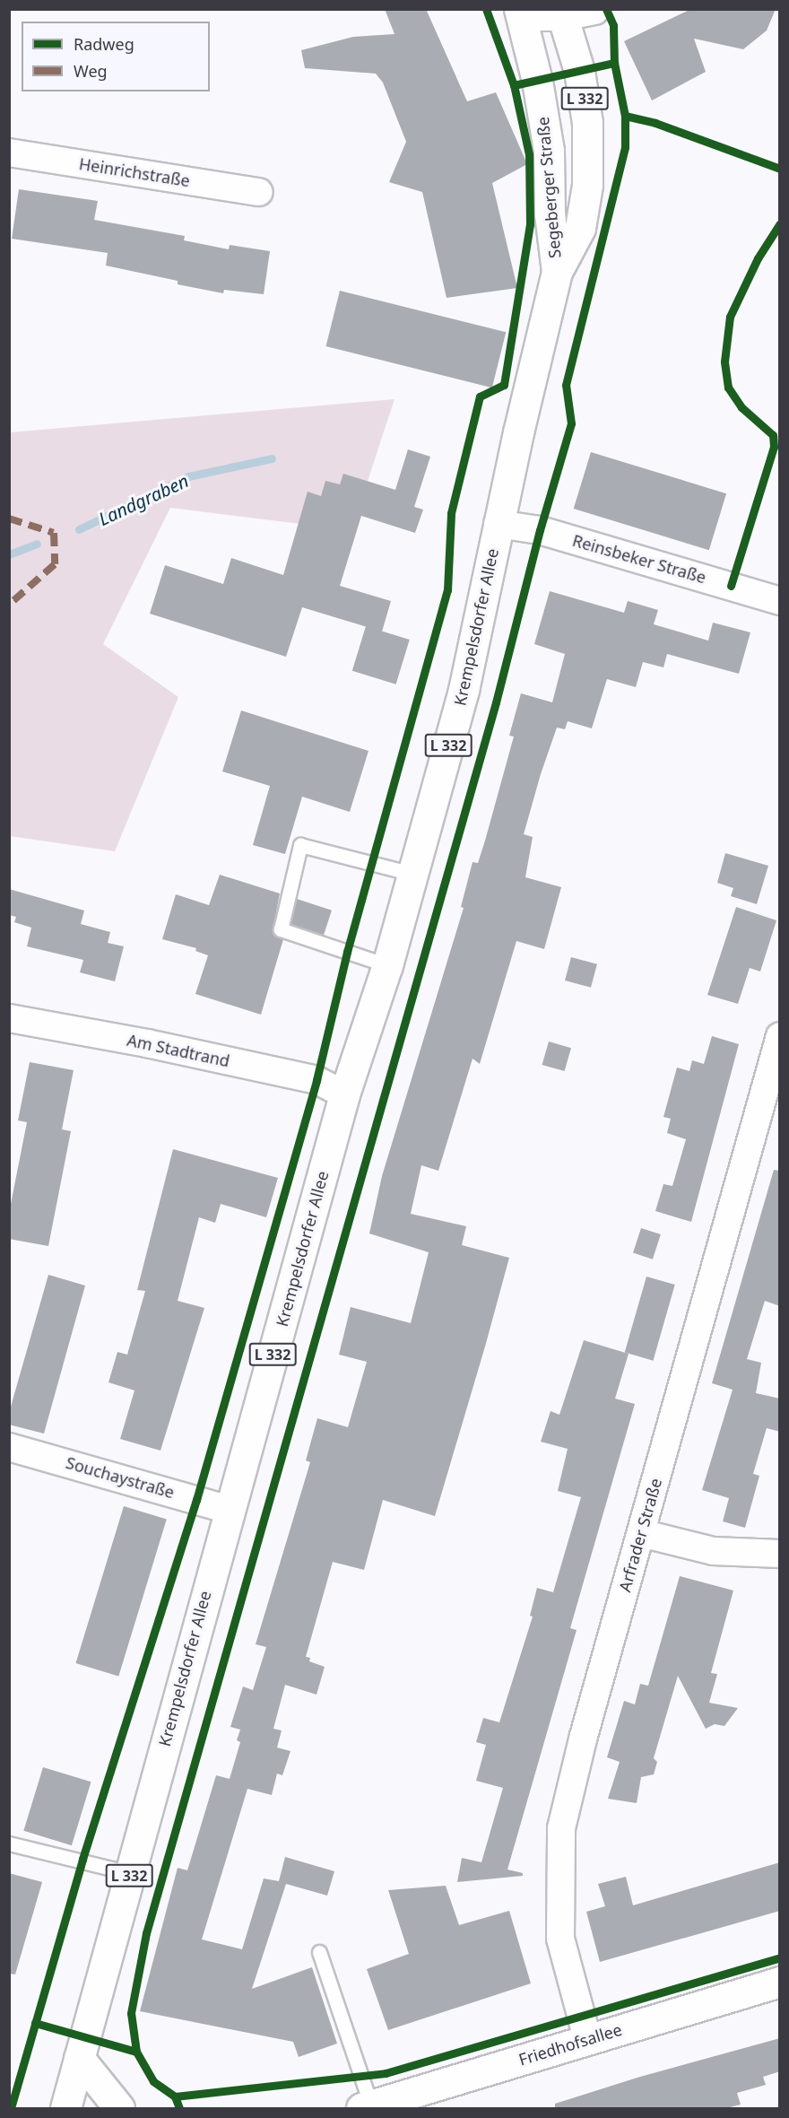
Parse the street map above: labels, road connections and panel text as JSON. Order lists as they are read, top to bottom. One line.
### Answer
{"streets":{"main road":["L 332","Segeberger Straße","Krempelsdorfer Allee","Friedhofsallee"],"street":["Heinrichstraße","Reinsbeker Straße","Am Stadtrand","Souchaystraße","Arfrader Straße"]},"crossings":[["Segeberger Straße","Krempelsdorfer Allee"],["Reinsbeker Straße","Krempelsdorfer Allee"],["Krempelsdorfer Allee","Am Stadtrand"],["Krempelsdorfer Allee","Souchaystraße"],["Arfrader Straße","Friedhofsallee"]],"water":["Landgraben"],"legend":["Radweg","Weg"]}
